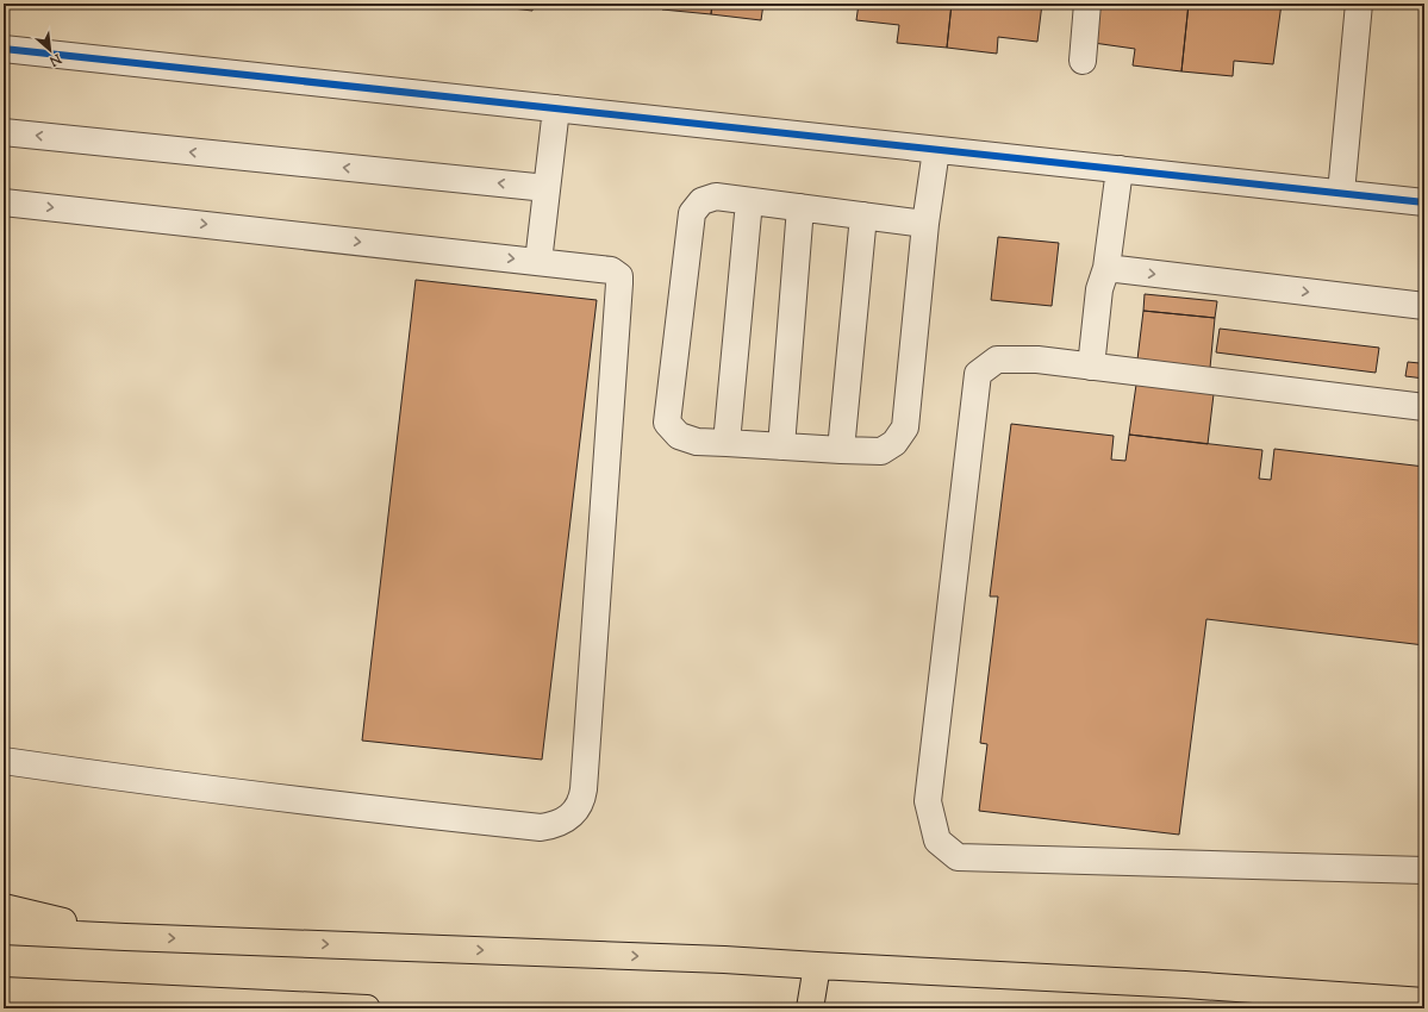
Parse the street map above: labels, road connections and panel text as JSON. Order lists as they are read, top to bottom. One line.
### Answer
{"north":"bottom right"}
